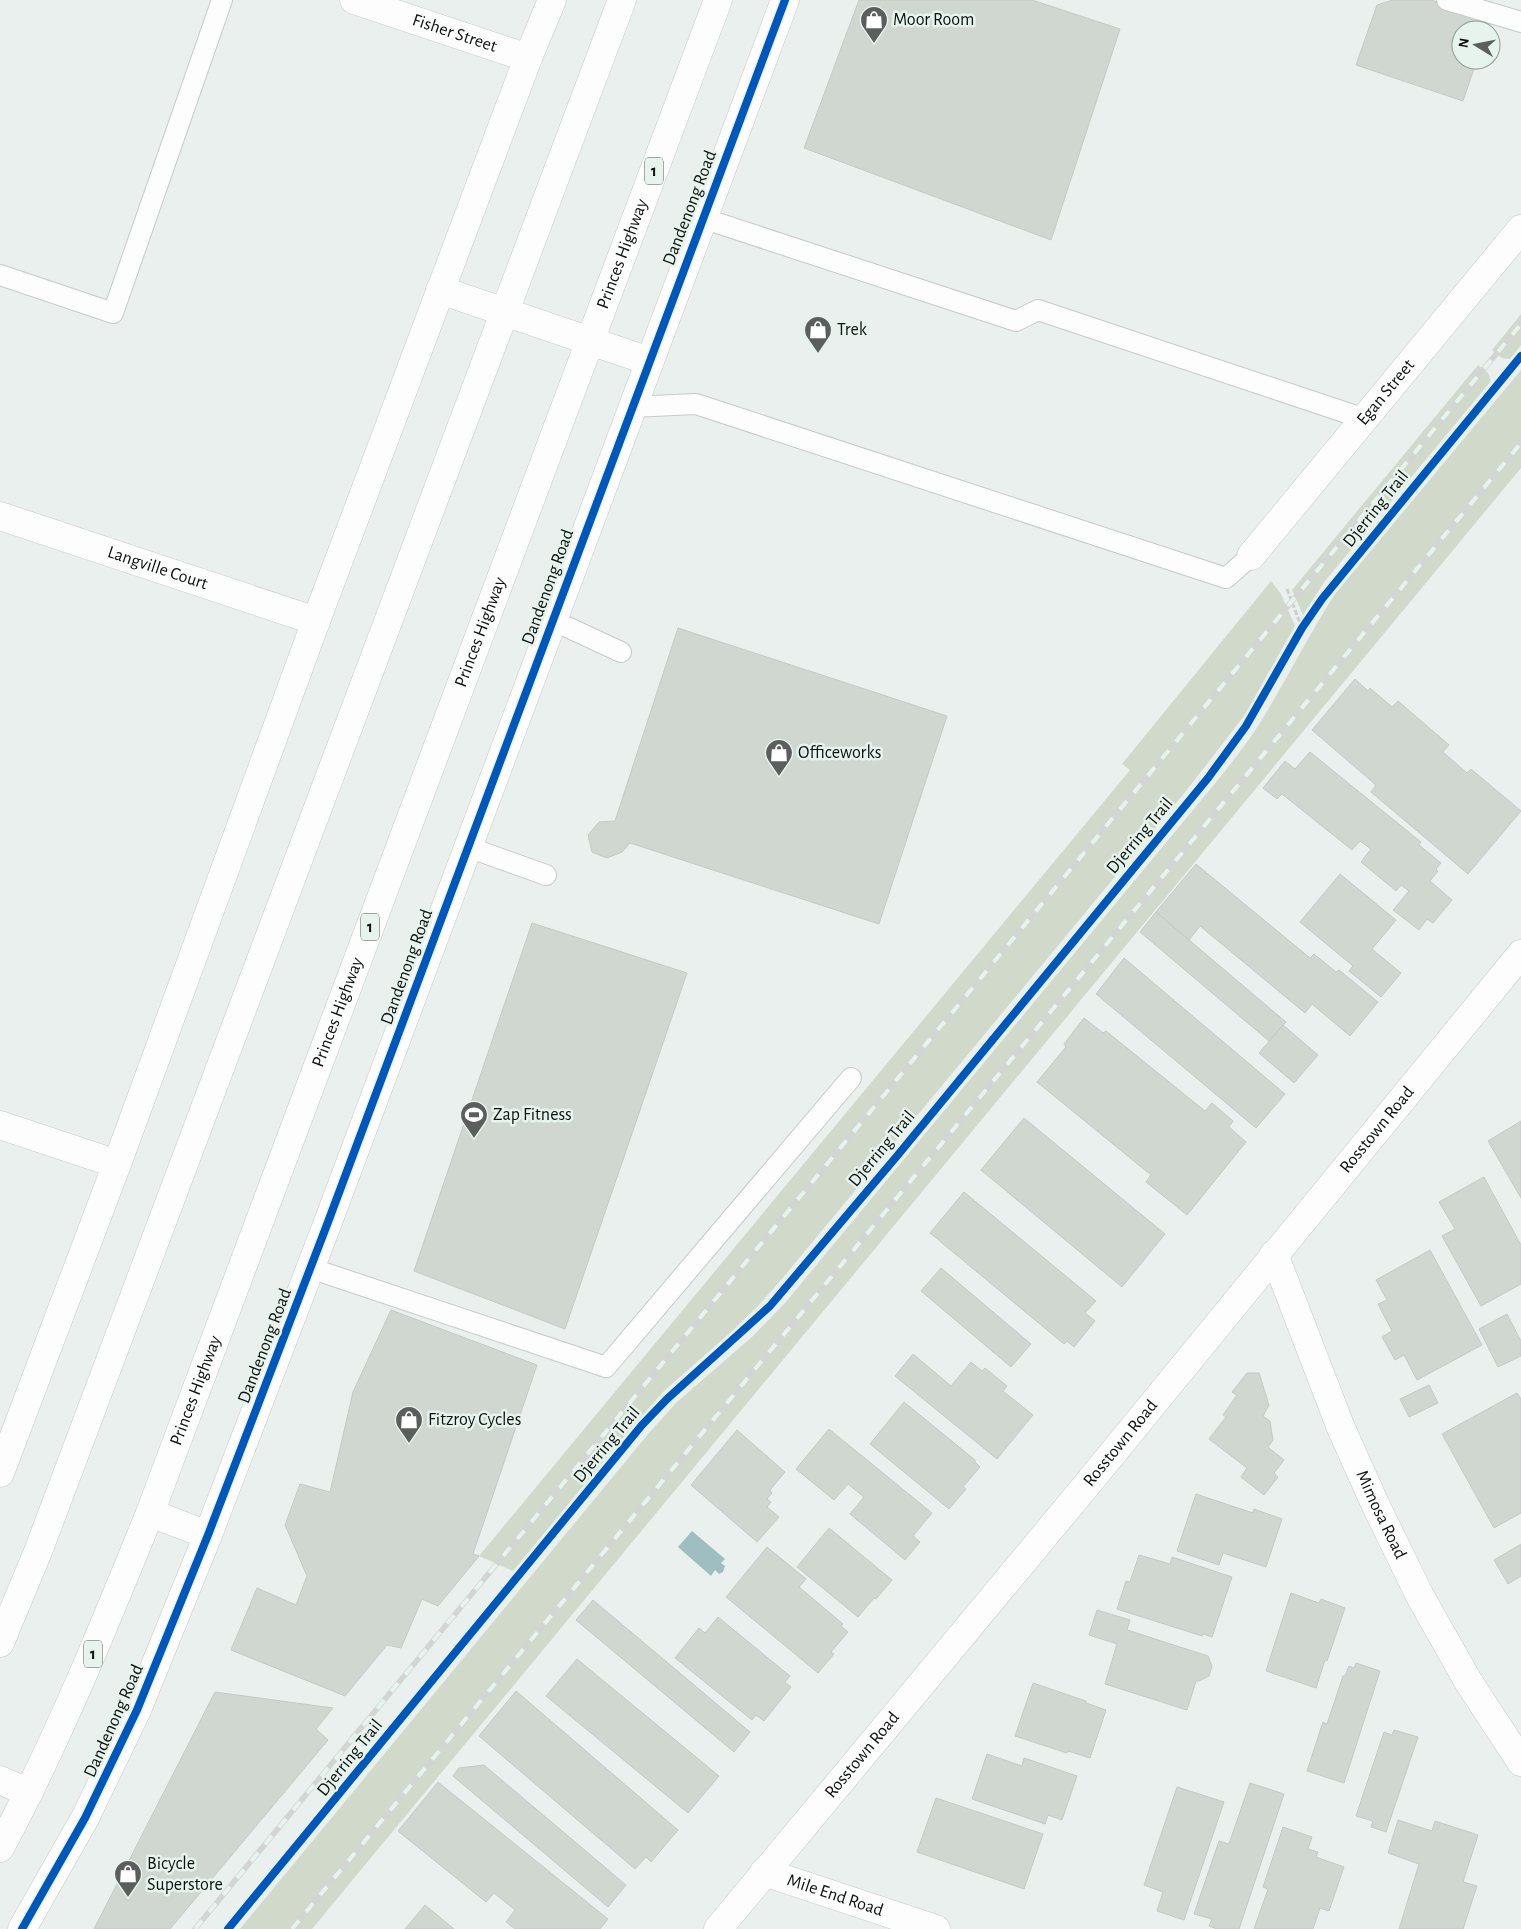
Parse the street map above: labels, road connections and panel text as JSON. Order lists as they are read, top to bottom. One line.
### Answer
{"streets":{"main road":["Fisher Street","1","Dandenong Road","Princes Highway","Egan Street","Langville Court","Rosstown Road","Mimosa Road","Mile End Road"],"cycle path":["Djerring Trail"]},"crossings":[["Rosstown Road","Mimosa Road"],["Rosstown Road","Mile End Road"]],"places":{"shop":["Moor Room","Trek","Officeworks","Fitzroy Cycles","Bicycle Superstore"],"sports":["Zap Fitness"]},"north":"left"}
